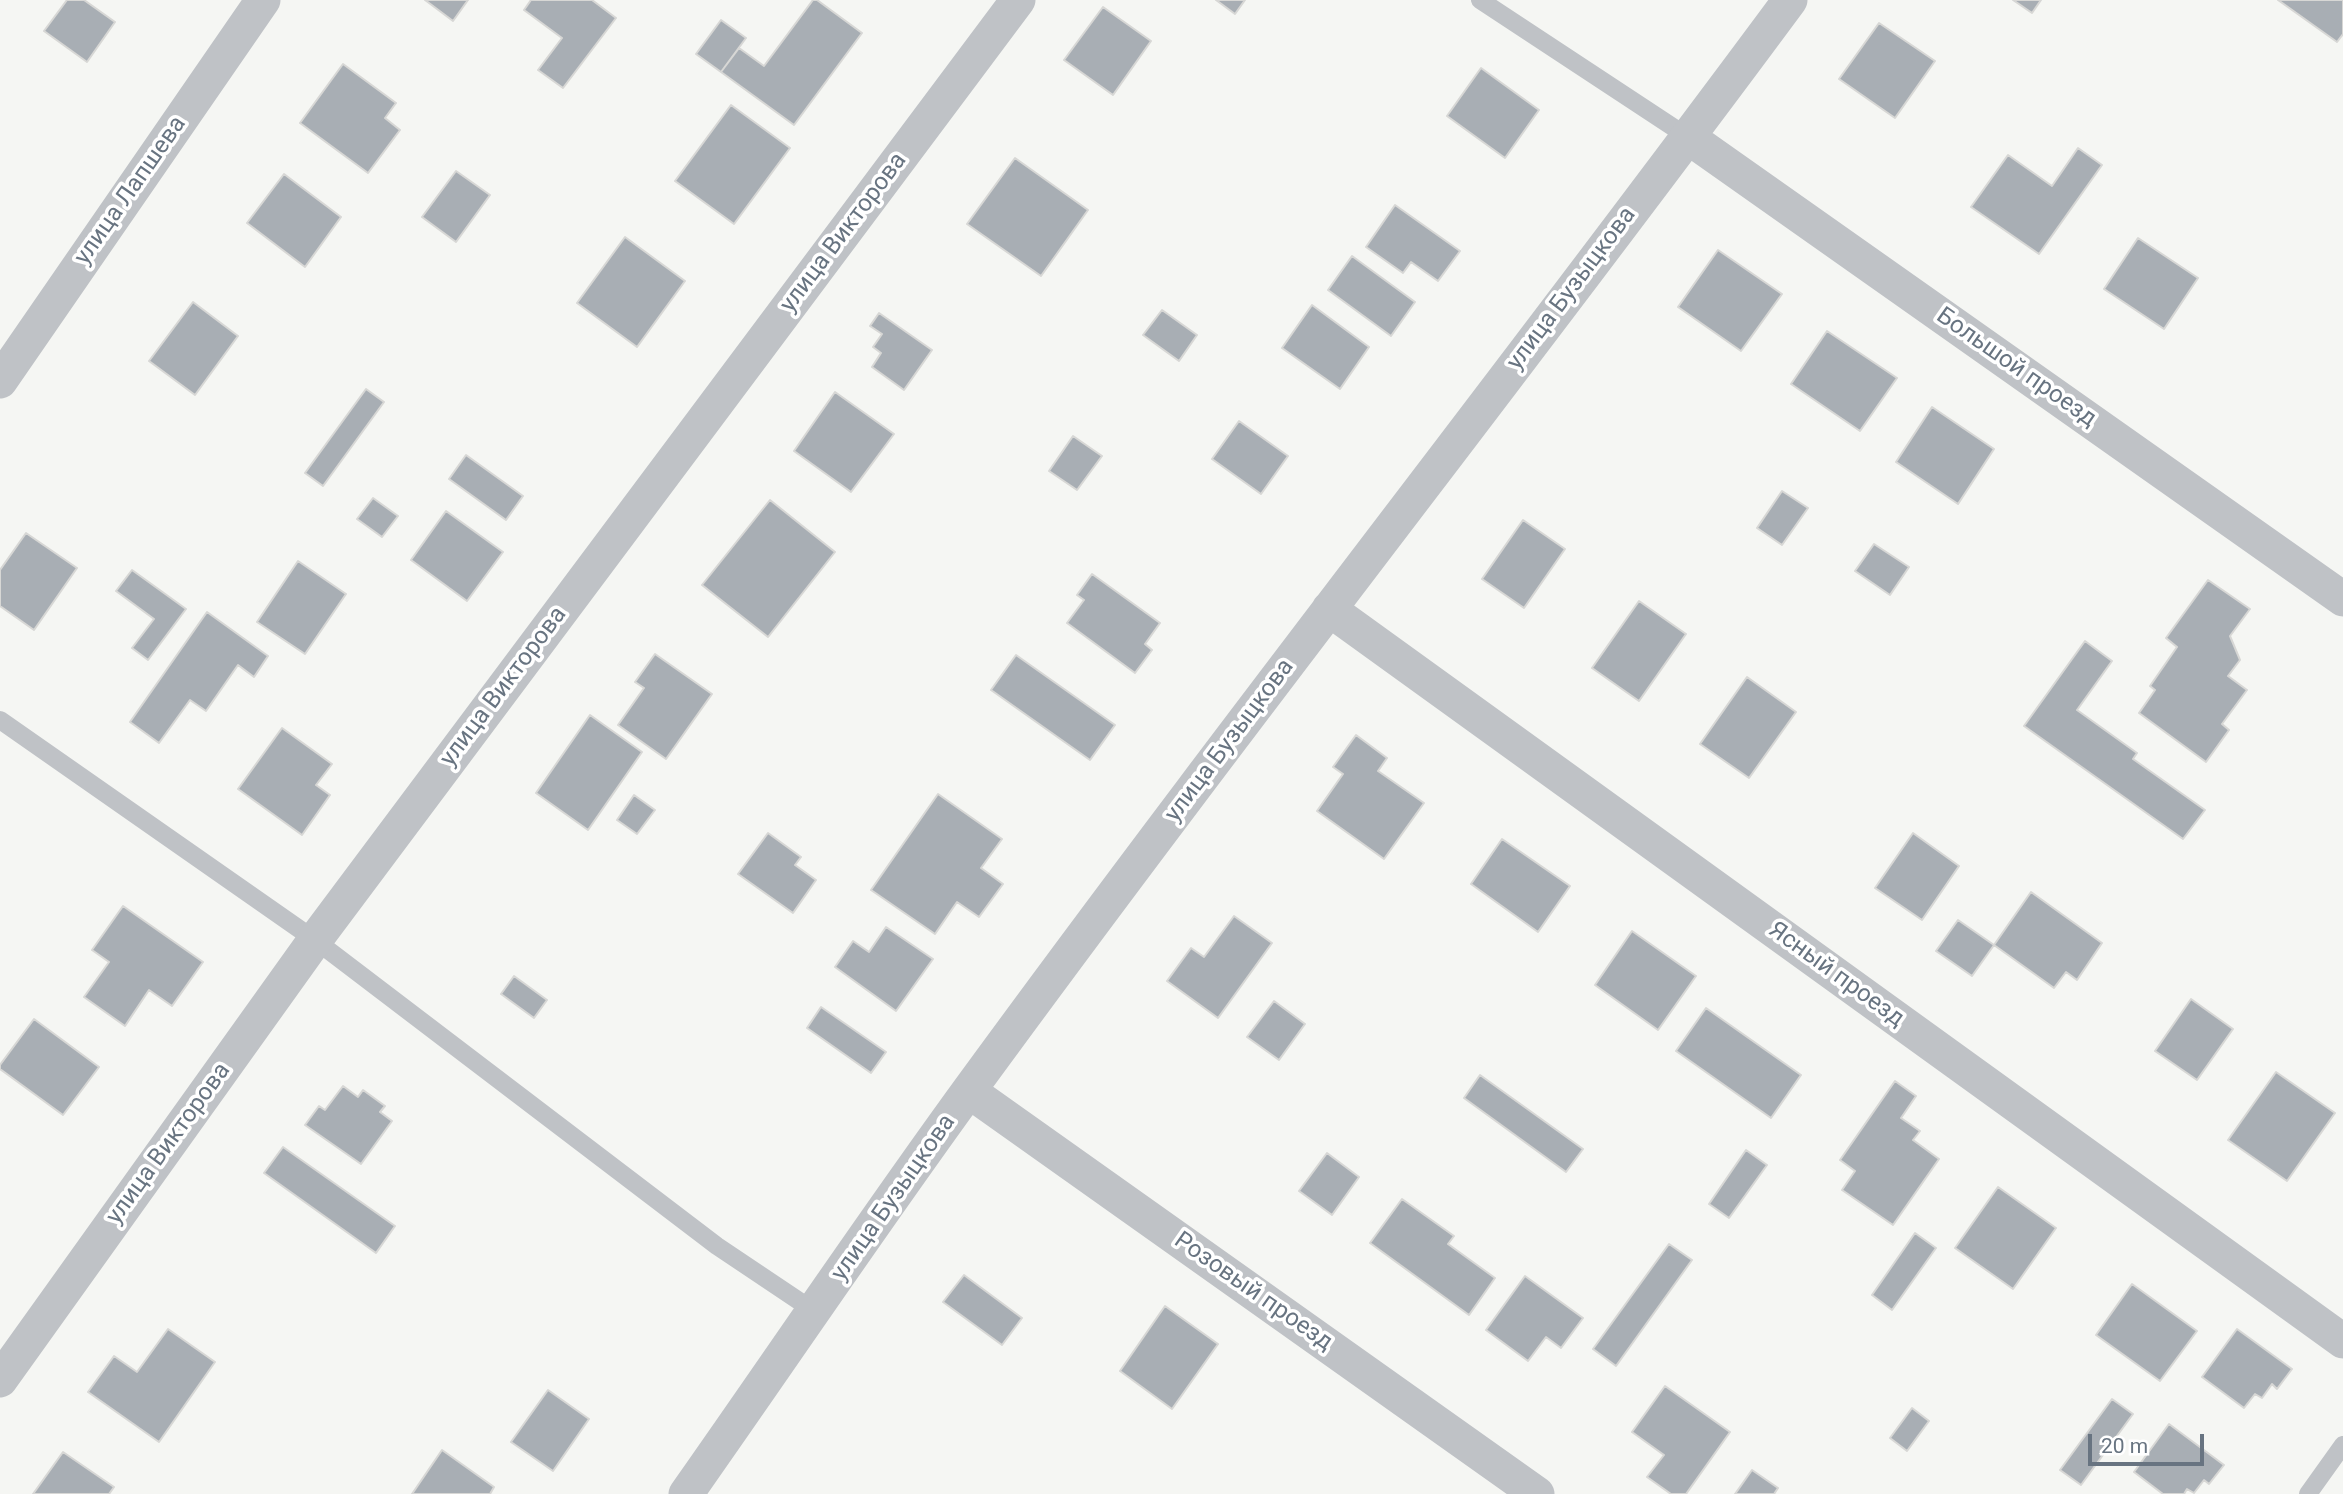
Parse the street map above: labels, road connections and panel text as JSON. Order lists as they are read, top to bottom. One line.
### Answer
{"streets":{"street":["улица Лапшева","улица Викторова","улица Бузыцкова","Большой проезд","Ясный проезд","Розовый проезд"]},"crossings":[["улица Бузыцкова","Большой проезд"],["улица Бузыцкова","Ясный проезд"],["улица Бузыцкова","Розовый проезд"]],"scale_bar":"20 m"}
